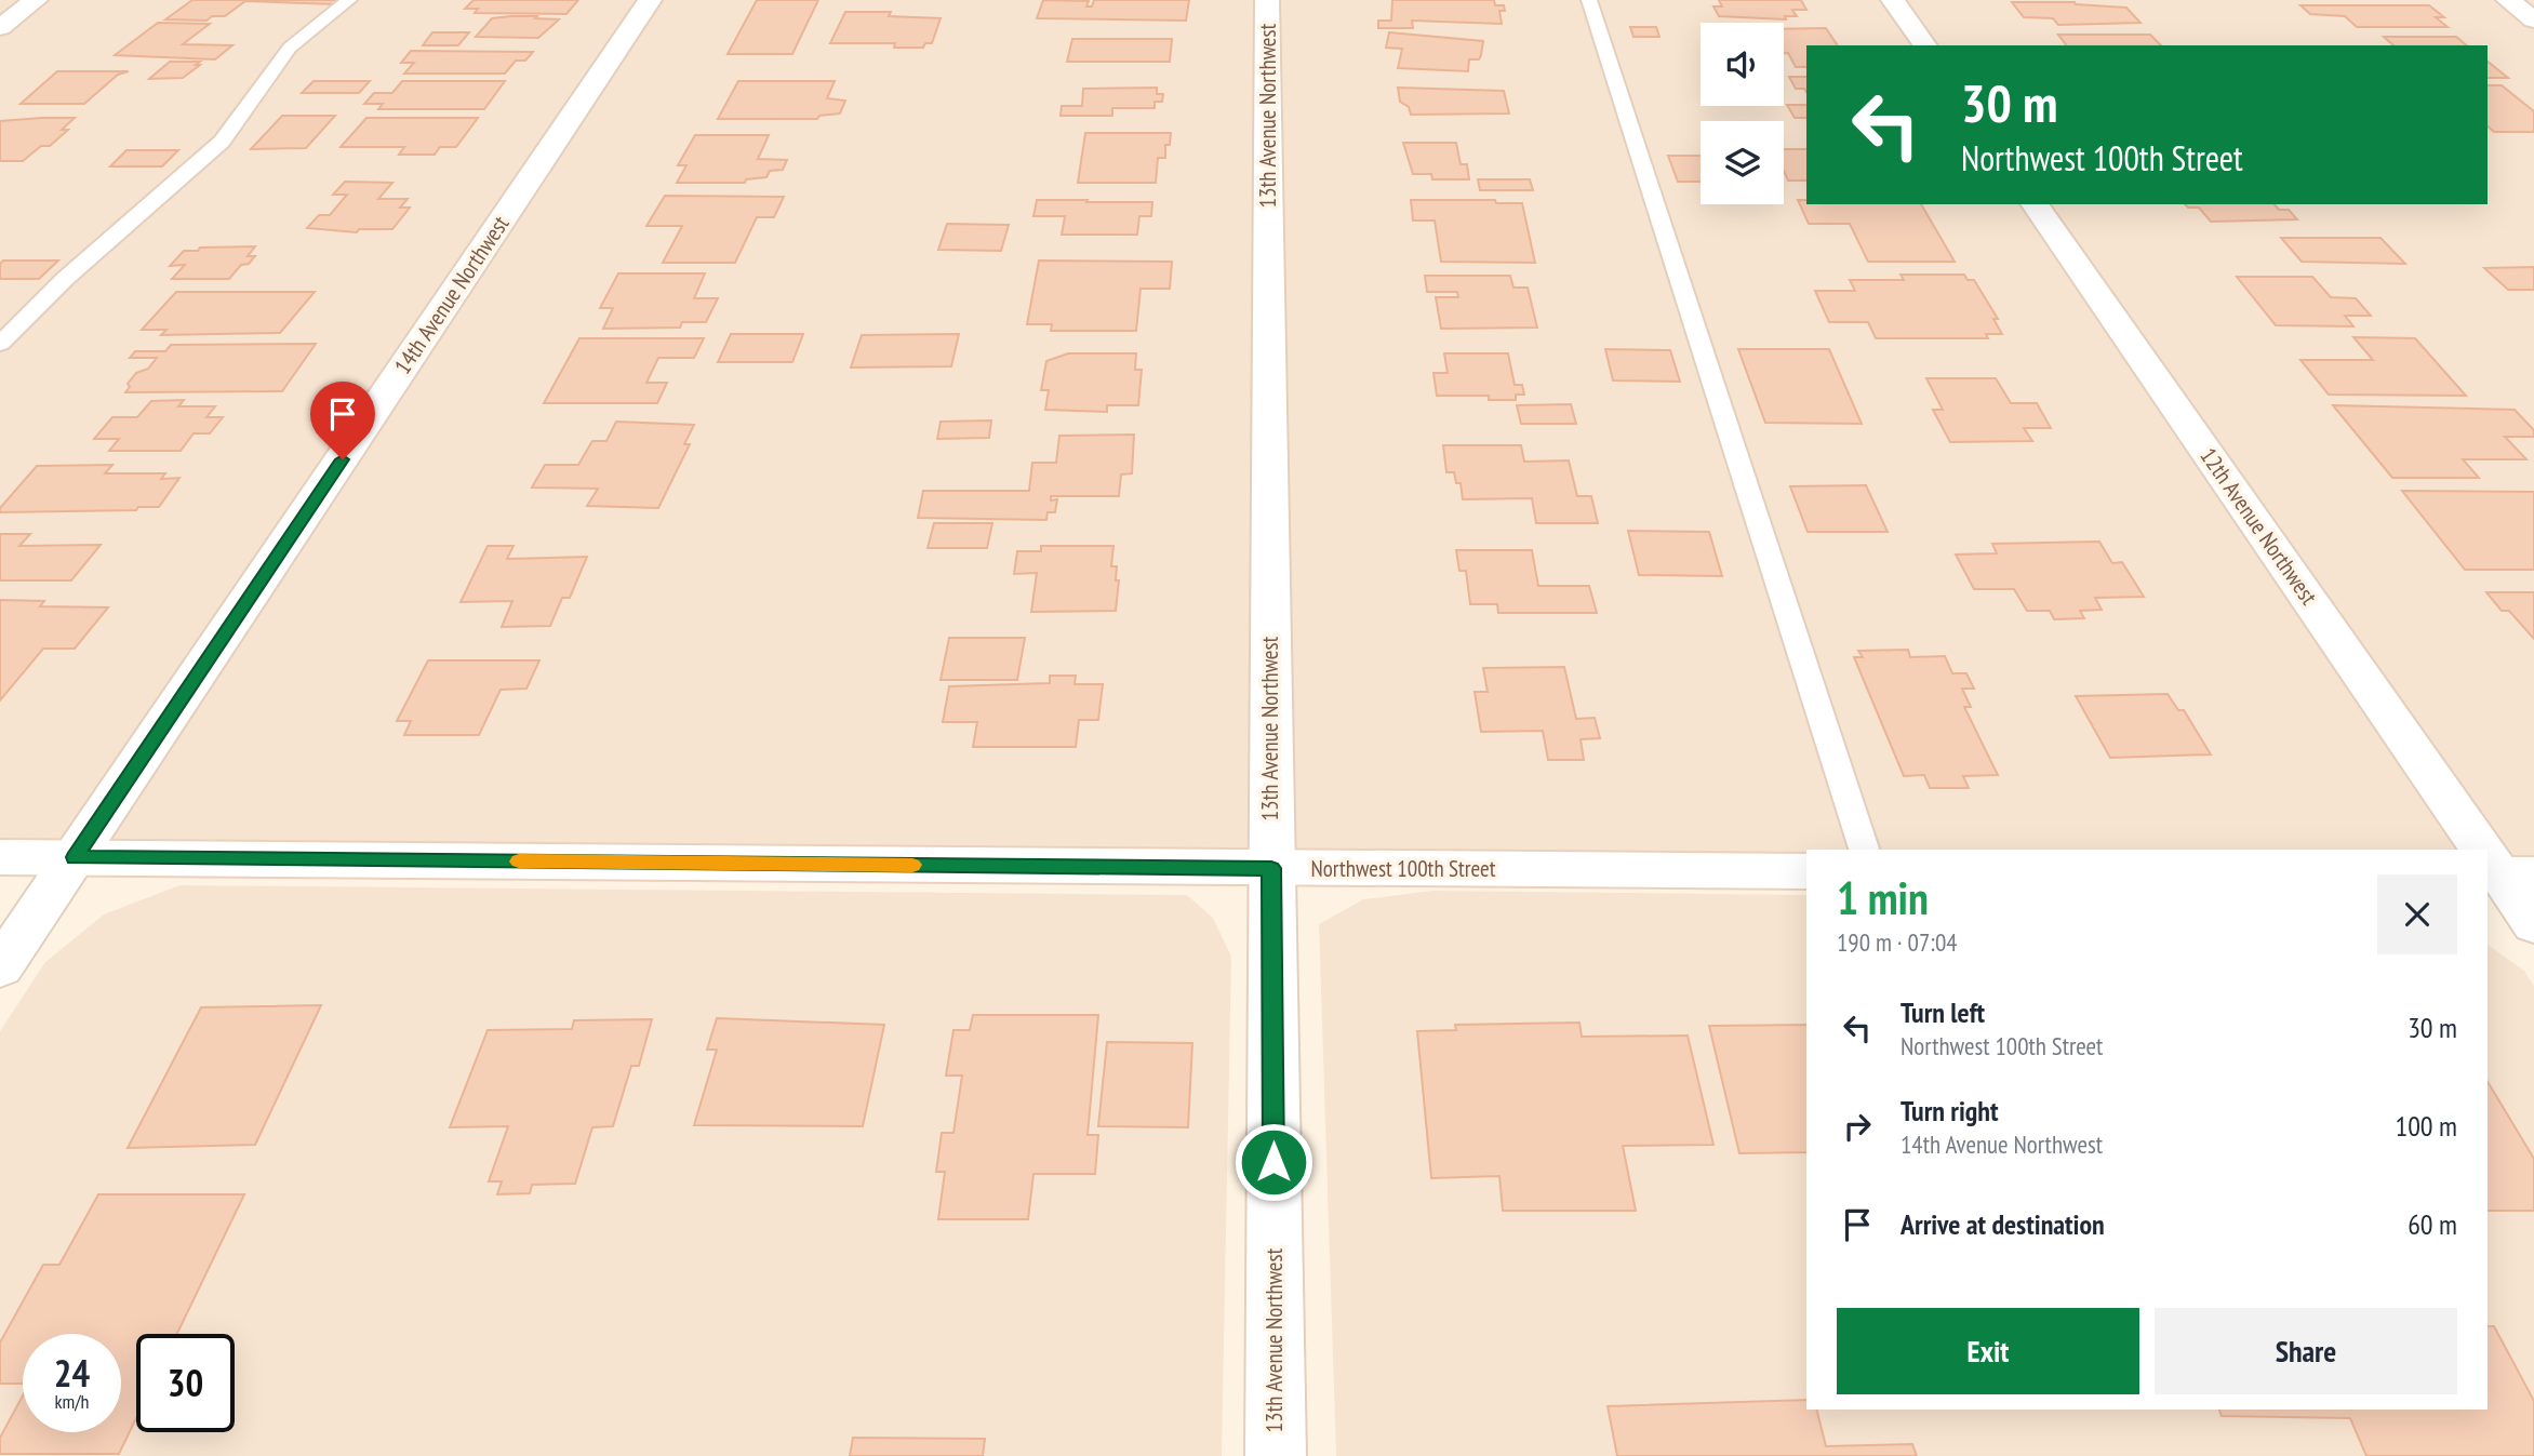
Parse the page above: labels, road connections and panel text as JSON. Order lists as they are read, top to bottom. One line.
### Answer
{"streets":{"street":["13th Avenue Northwest","14th Avenue Northwest","12th Avenue Northwest","Northwest 100th Street"]},"crossings":[["13th Avenue Northwest","Northwest 100th Street"],["14th Avenue Northwest","Northwest 100th Street"]],"page":{"turn":["30 m","Northwest 100th Street"],"heading":["1 min","190 m · 07:04"],"list":[{"name":"Turn left","note":"Northwest 100th Street","value":"30 m"},{"name":"Turn right","note":"14th Avenue Northwest","value":"100 m"},{"name":"Arrive at destination","value":"60 m"}],"buttons":["Exit","Share"],"speed":"24 km/h","limit":"30"}}
